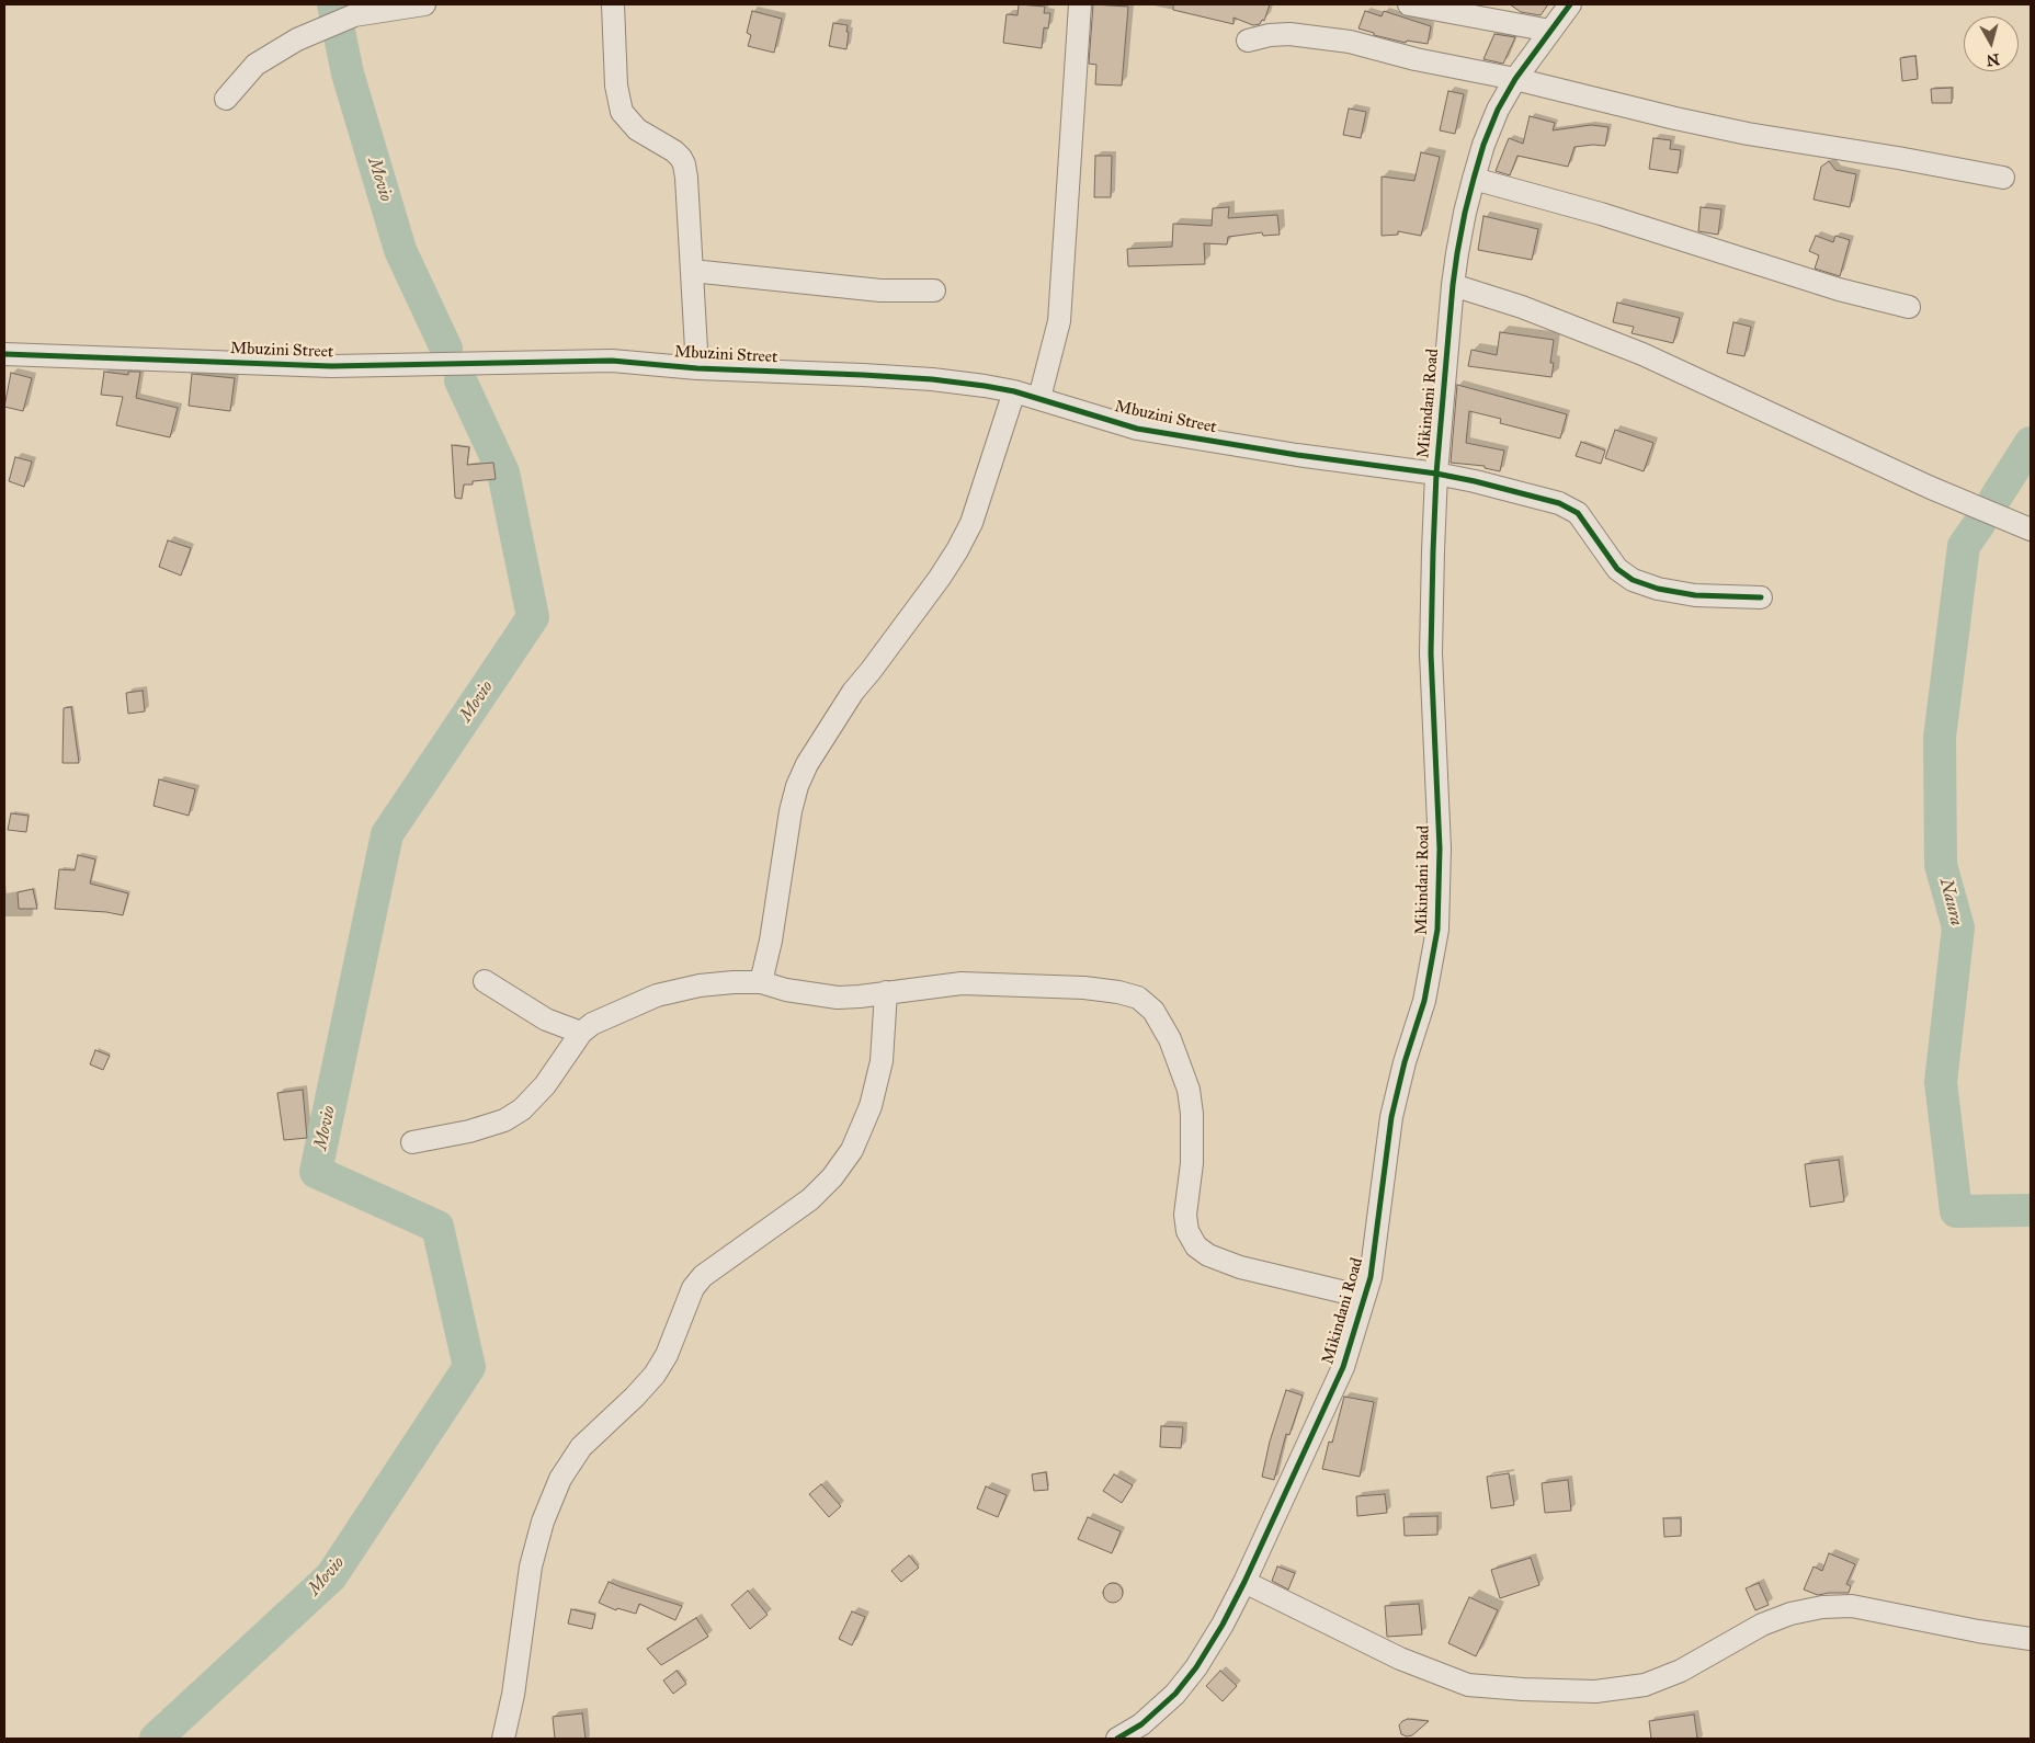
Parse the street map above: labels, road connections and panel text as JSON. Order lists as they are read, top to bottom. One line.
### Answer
{"streets":{"street":["Mbuzini Street","Mikindani Road"]},"crossings":[["Mbuzini Street","Mikindani Road"]],"water":["Movio","Naura"],"north":"bottom"}
